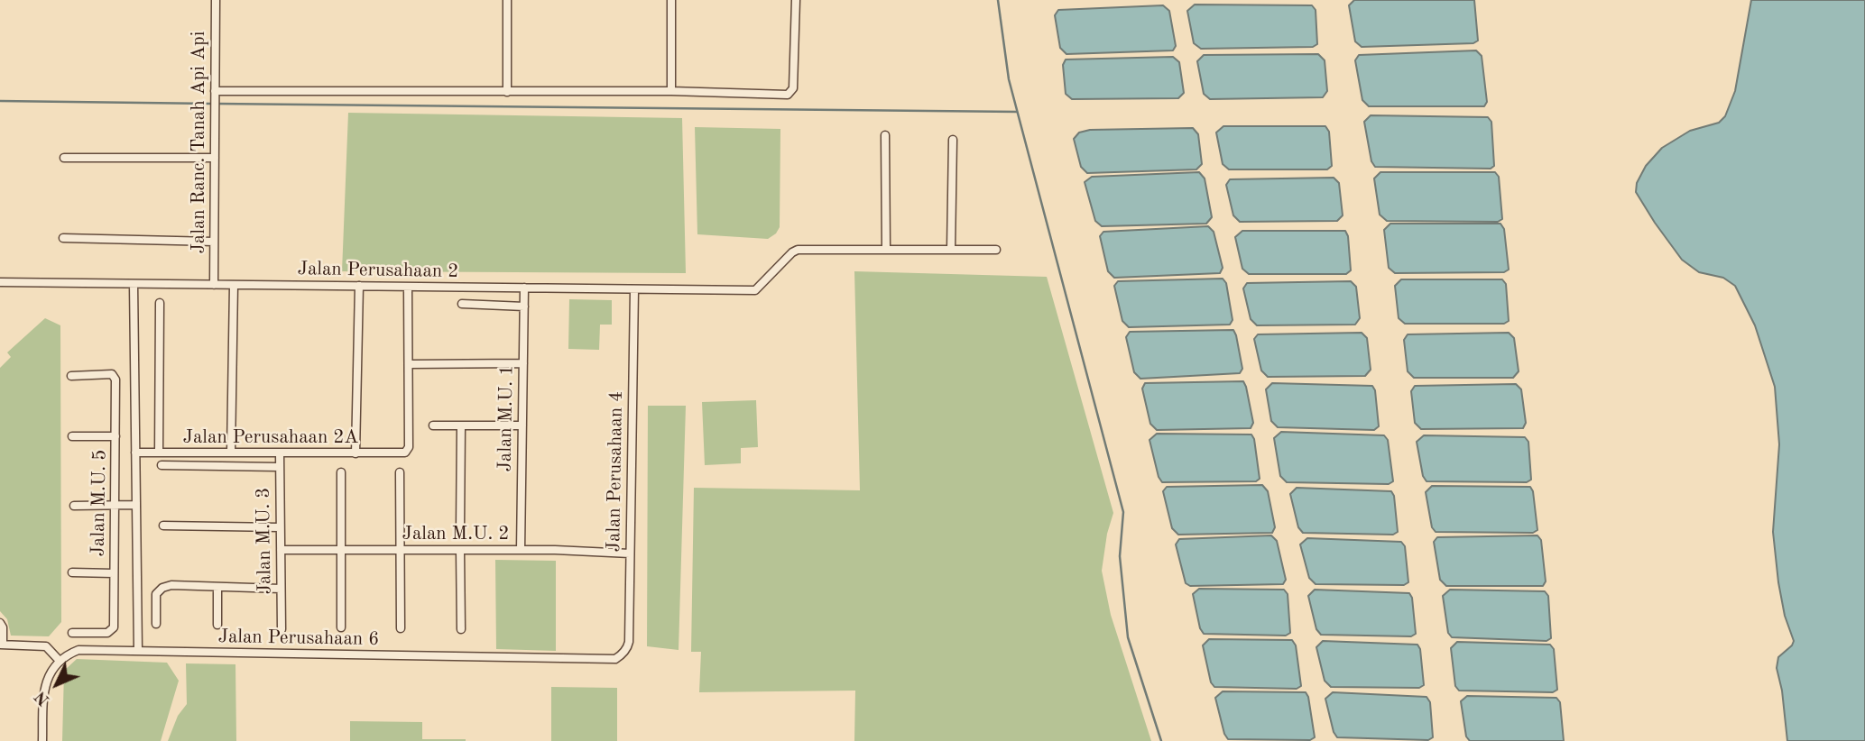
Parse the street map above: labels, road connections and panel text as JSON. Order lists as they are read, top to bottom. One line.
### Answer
{"streets":{"street":["Jalan Ranc. Tanah Api Api","Jalan Perusahaan 2","Jalan M.U. 1","Jalan Perusahaan 2A","Jalan Perusahaan 4","Jalan M.U. 5","Jalan M.U. 2","Jalan M.U. 3","Jalan Perusahaan 6"]},"crossings":[["Jalan Ranc. Tanah Api Api","Jalan Perusahaan 2"],["Jalan Perusahaan 2","Jalan M.U. 1"],["Jalan Perusahaan 2","Jalan Perusahaan 4"],["Jalan M.U. 1","Jalan M.U. 2"],["Jalan Perusahaan 2A","Jalan M.U. 3"],["Jalan Perusahaan 4","Jalan M.U. 2"],["Jalan Perusahaan 4","Jalan Perusahaan 6"],["Jalan M.U. 2","Jalan M.U. 3"]],"north":"bottom left"}
